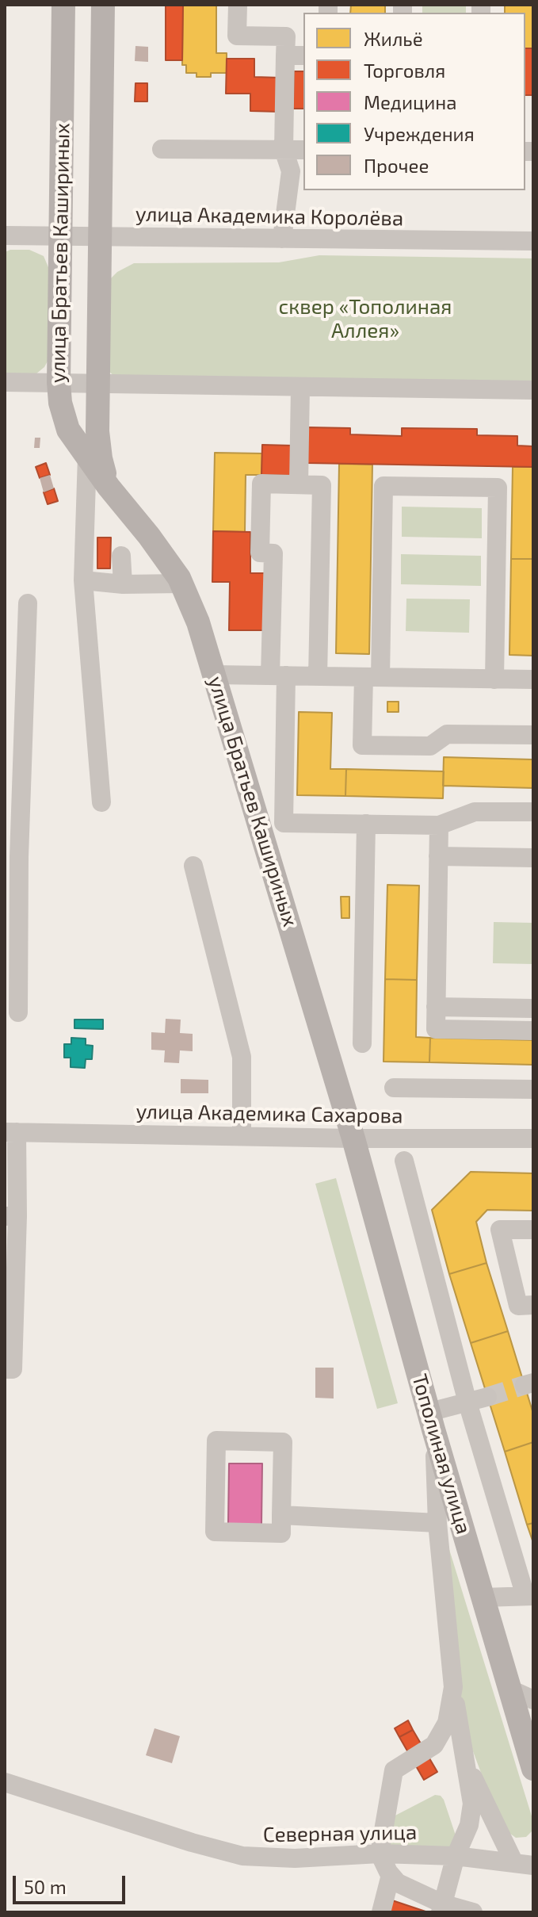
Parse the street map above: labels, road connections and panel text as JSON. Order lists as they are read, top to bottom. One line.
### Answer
{"streets":{"main road":["улица Братьев Кашириных","Тополиная улица"],"street":["улица Академика Королёва","улица Академика Сахарова","Северная улица"]},"crossings":[["улица Академика Королёва","улица Братьев Кашириных"],["улица Братьев Кашириных","улица Академика Сахарова"],["улица Братьев Кашириных","Тополиная улица"],["улица Академика Сахарова","Тополиная улица"]],"parks":["сквер «Тополиная Аллея»"],"legend":["Жильё","Торговля","Медицина","Учреждения","Прочее"],"scale_bar":"50 m"}
